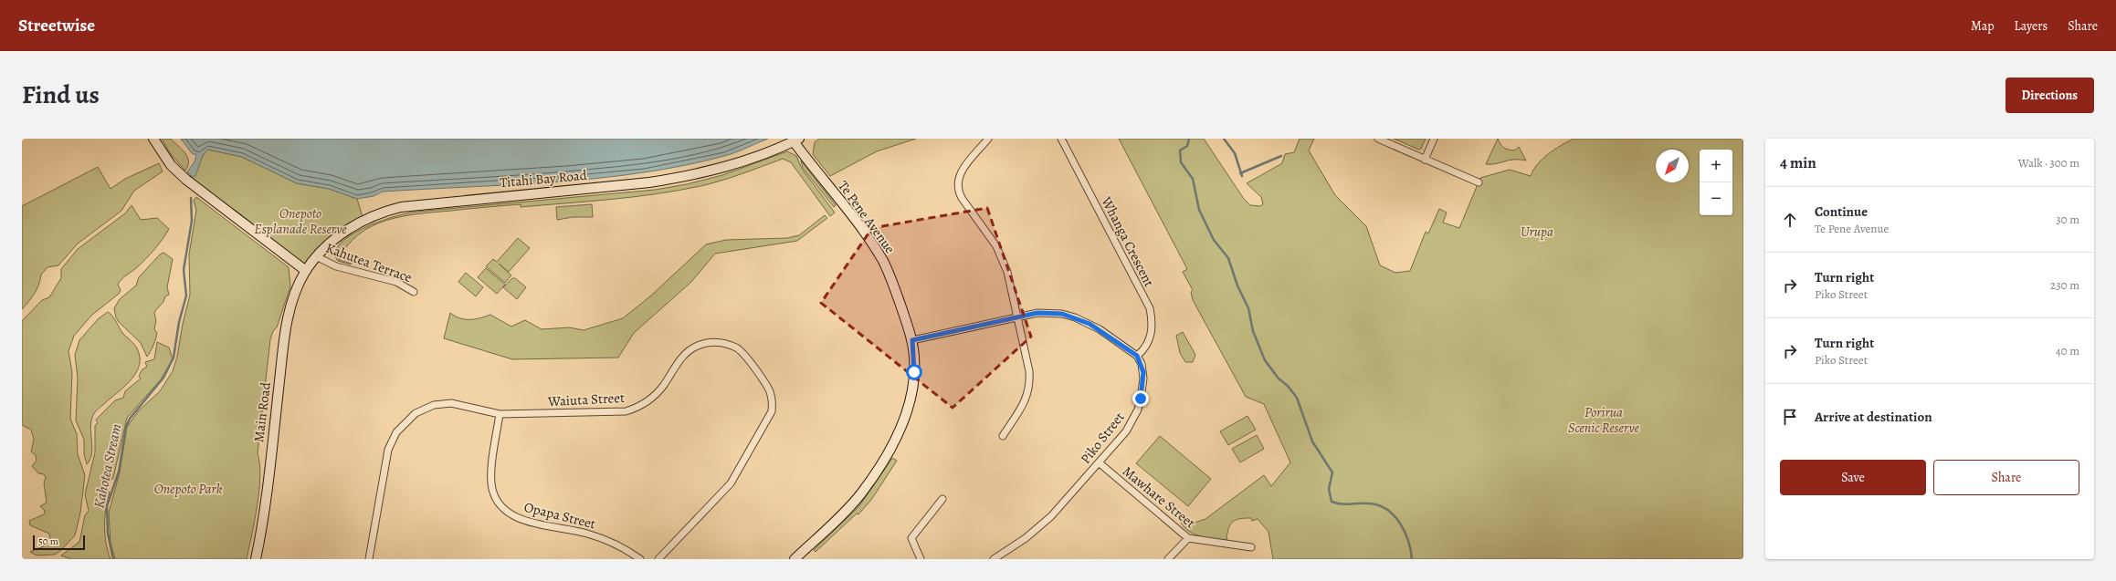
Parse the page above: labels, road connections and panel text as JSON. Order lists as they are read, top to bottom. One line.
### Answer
{"streets":{"main road":["Titahi Bay Road","Te Pene Avenue","Main Road"],"street":["Whanga Crescent","Kahutea Terrace","Waiuta Street","Piko Street","Mawhare Street","Opapa Street"]},"crossings":[["Titahi Bay Road","Te Pene Avenue"],["Titahi Bay Road","Kahutea Terrace"],["Titahi Bay Road","Main Road"],["Whanga Crescent","Piko Street"],["Waiuta Street","Opapa Street"],["Piko Street","Mawhare Street"]],"water":["Kahotea Stream"],"parks":["Onepoto Esplanade Reserve","Urupa","Porirua Scenic Reserve","Onepoto Park"],"scale_bar":"50 m","north":"bottom left","page":{"header":"Streetwise","nav":["Map","Layers","Share"],"title":"Find us","buttons":["Directions",["Save","Share"]],"heading":["4 min","Walk · 300 m"],"map_buttons":["+","−"],"list":[["Continue","Te Pene Avenue","30 m"],["Turn right","Piko Street","230 m"],["Turn right","Piko Street","40 m"],"Arrive at destination"],"scale":"50 m"}}
